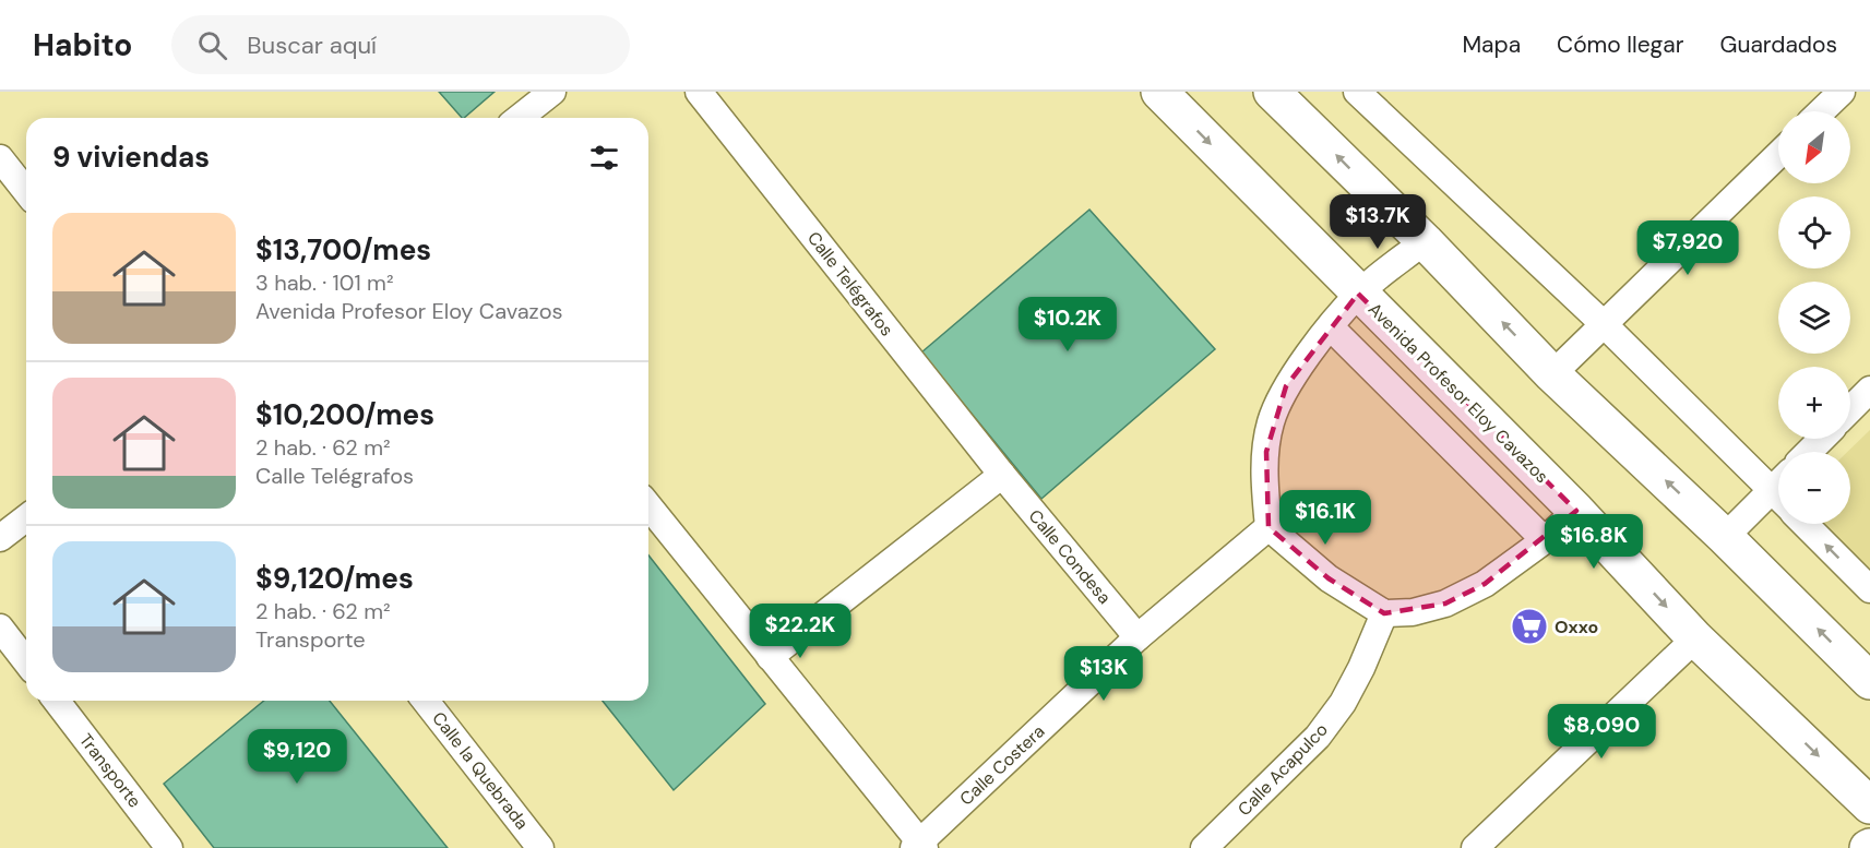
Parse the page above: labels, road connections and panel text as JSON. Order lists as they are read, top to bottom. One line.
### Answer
{"streets":{"main road":["Avenida Profesor Eloy Cavazos"],"street":["Calle Telégrafos","Calle Condesa","Calle Costera","Calle Acapulco","Transporte","Calle la Quebrada"]},"crossings":[["Calle Telégrafos","Calle Condesa"],["Calle Condesa","Calle Costera"]],"places":{"supermarket":["Oxxo"]},"north":"bottom left","page":{"header":"Habito","search":"Buscar aquí","nav":["Mapa","Cómo llegar","Guardados"],"map_buttons":["+","−"],"heading":"9 viviendas","price":["$13.7K","$7,920","$10.2K","$16.1K","$16.8K","$22.2K","$13K","$8,090","$9,120"],"list":[{"name":"$13,700/mes","note":"3 hab. · 101 m² · Avenida Profesor Eloy Cavazos"},{"name":"$10,200/mes","note":"2 hab. · 62 m² · Calle Telégrafos"},{"name":"$9,120/mes","note":"2 hab. · 62 m² · Transporte"}]}}
